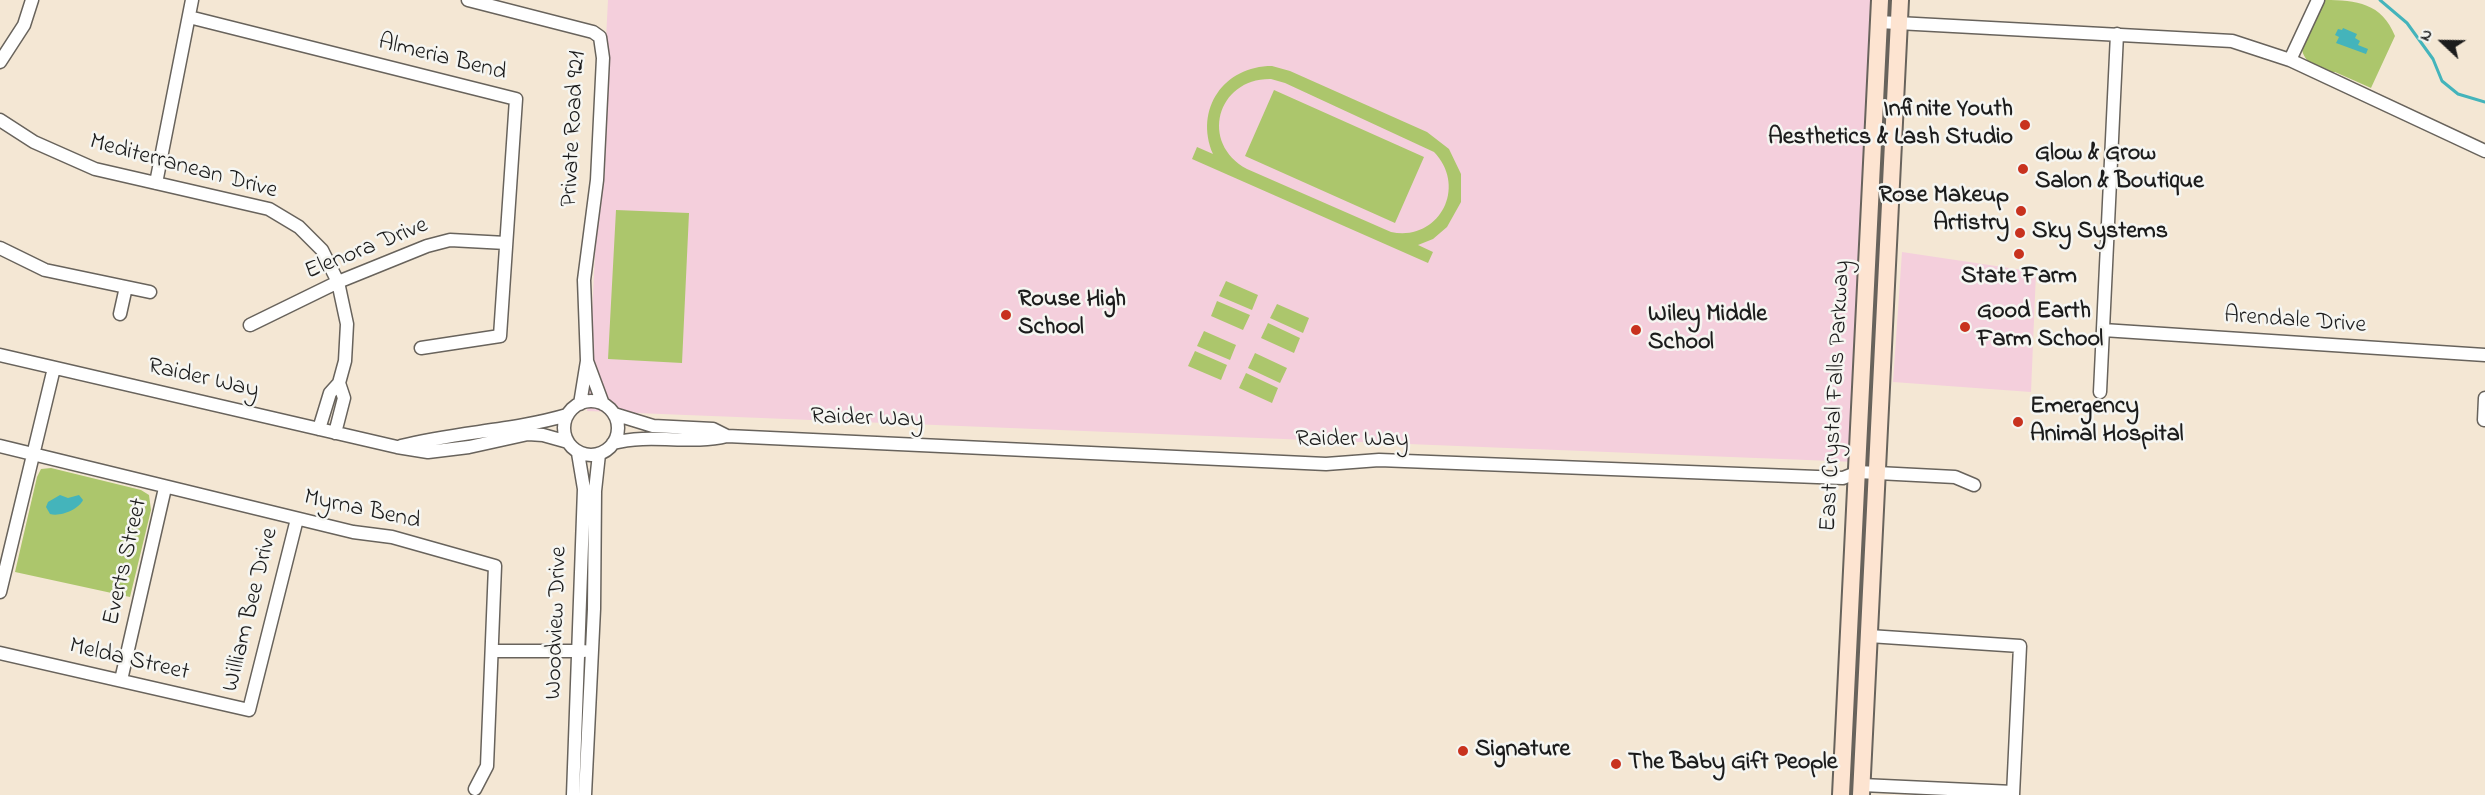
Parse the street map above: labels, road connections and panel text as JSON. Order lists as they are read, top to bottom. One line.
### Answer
{"streets":{"main road":["East Crystal Falls Parkway"],"street":["Almeria Bend","Private Road 921","Mediterranean Drive","Elenora Drive","Arendale Drive","Raider Way","Myrna Bend","Everts Street","William Bee Drive","Woodview Drive","Melda Street"]},"crossings":[["Almeria Bend","Elenora Drive"],["Private Road 921","Raider Way"],["Private Road 921","Woodview Drive"],["Mediterranean Drive","Elenora Drive"],["Raider Way","East Crystal Falls Parkway"],["Raider Way","Woodview Drive"],["Myrna Bend","Everts Street"],["Myrna Bend","William Bee Drive"],["Everts Street","Melda Street"],["William Bee Drive","Melda Street"]],"places":["Infinite Youth Aesthetics & Lash Studio","Glow & Grow Salon & Boutique","Rose Makeup Artistry","Sky Systems","State Farm","Rouse High School","Good Earth Farm School","Wiley Middle School","Emergency Animal Hospital","Signature","The Baby Gift People"],"north":"left"}
